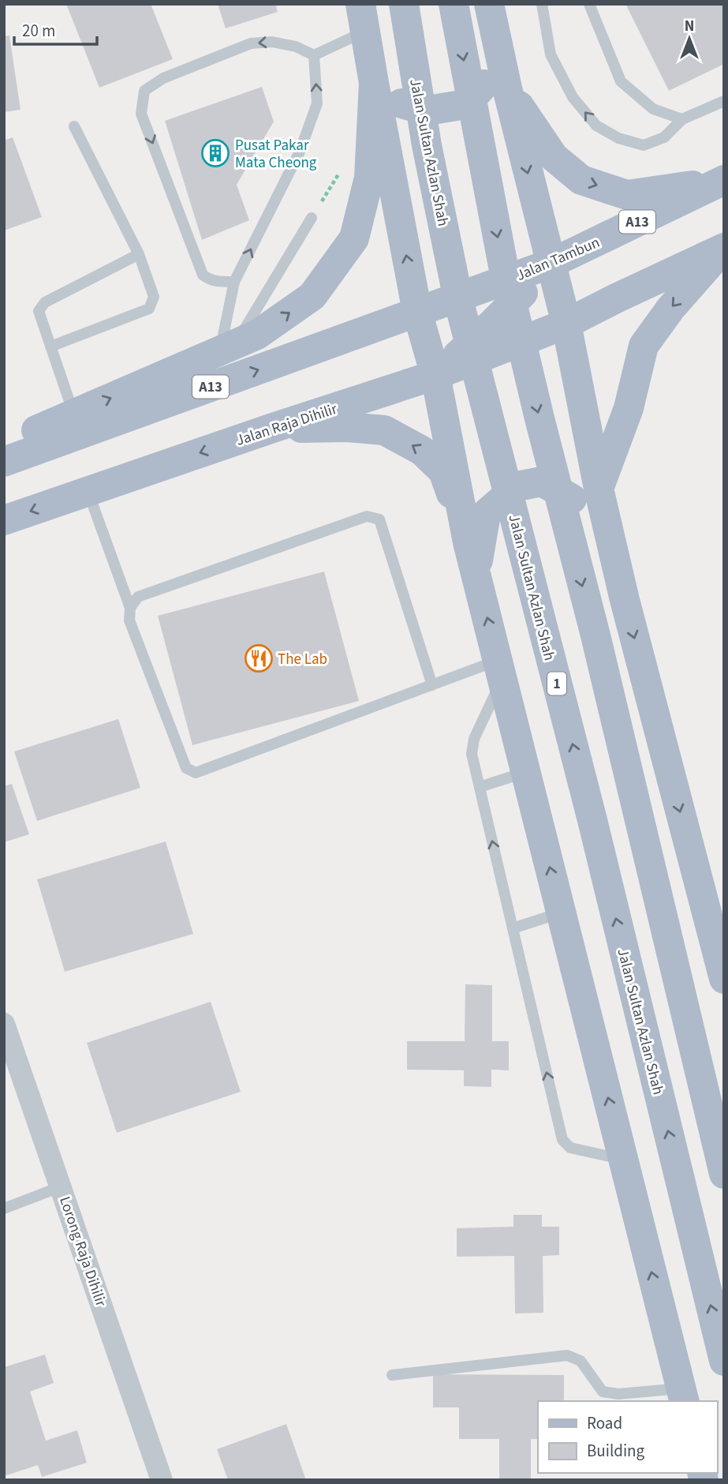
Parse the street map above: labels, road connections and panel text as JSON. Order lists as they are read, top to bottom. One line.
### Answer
{"streets":{"main road":["Jalan Sultan Azlan Shah","A13","Jalan Tambun","Jalan Raja Dihilir","1"],"street":["Lorong Raja Dihilir"]},"crossings":[["A13","Jalan Tambun"]],"places":{"building":["Pusat Pakar Mata Cheong"],"restaurant":["The Lab"]},"legend":["Road","Building"],"scale_bar":"20 m","north":"top"}
